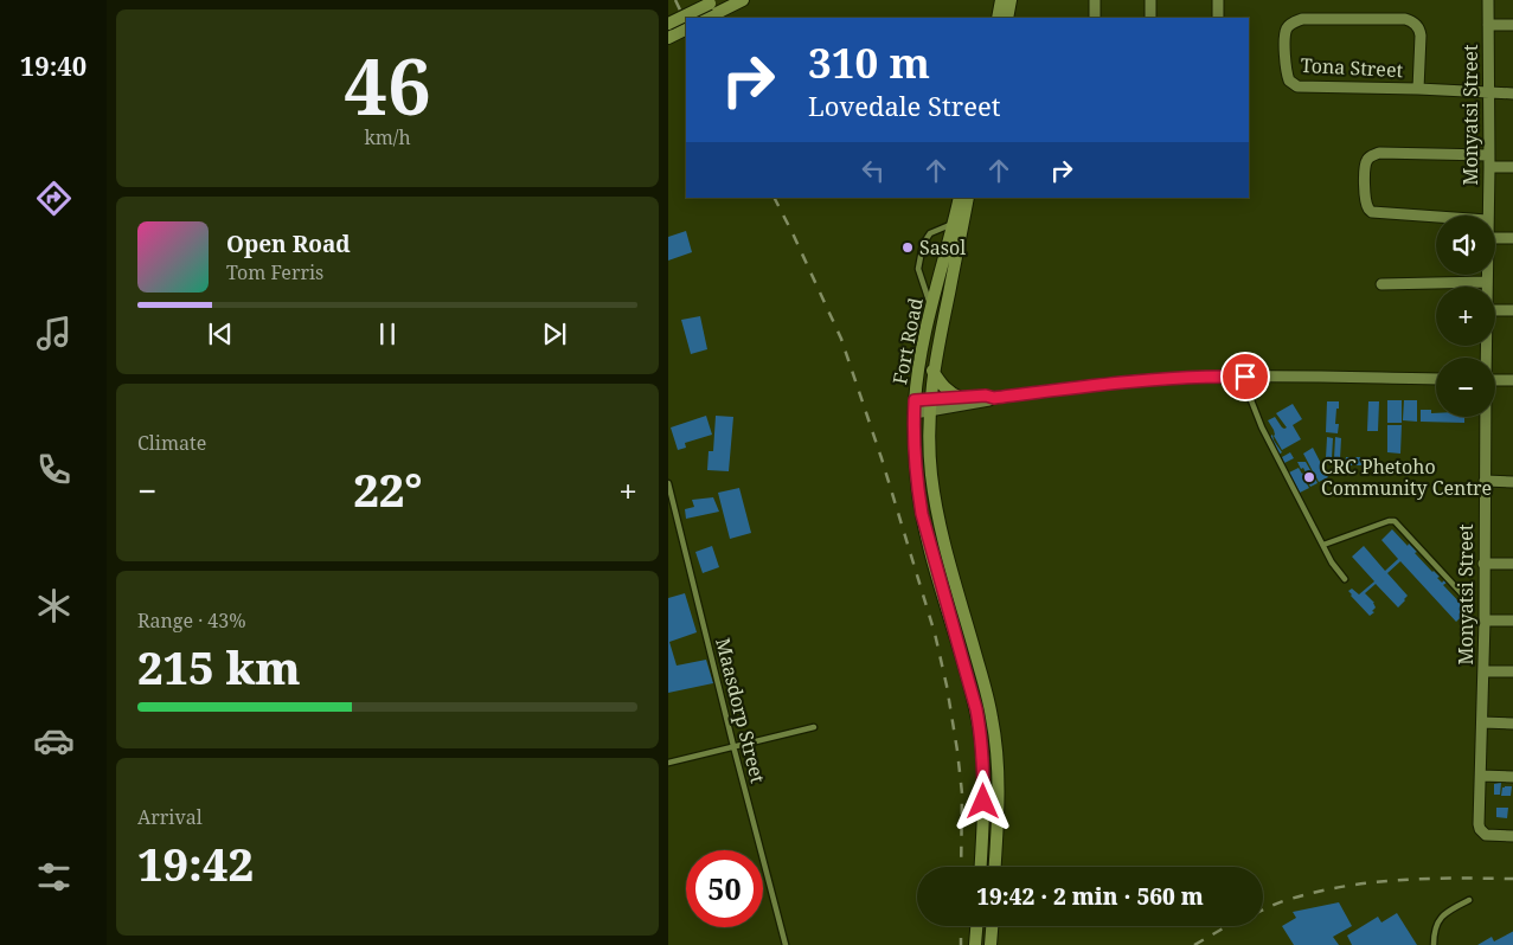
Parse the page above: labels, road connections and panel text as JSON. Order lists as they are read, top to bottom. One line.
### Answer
{"streets":{"main road":["Fort Road"],"street":["Tona Street","Monyatsi Street"],"lane":["Maasdorp Street"]},"crossings":[["Tona Street","Monyatsi Street"]],"places":["Sasol","CRC Phetoho Community Centre"],"page":{"tabs":"19:40","tile":[["46","km/h"],"Climate",["Range · 43%","215 km"],["Arrival","19:42"]],"turn":["310 m","Lovedale Street"],"map_buttons":["+","−"],"song":["Open Road","Tom Ferris"],"heat":["−","22°","+"],"limit":"50","trip":"19:42 · 2 min · 560 m"}}
